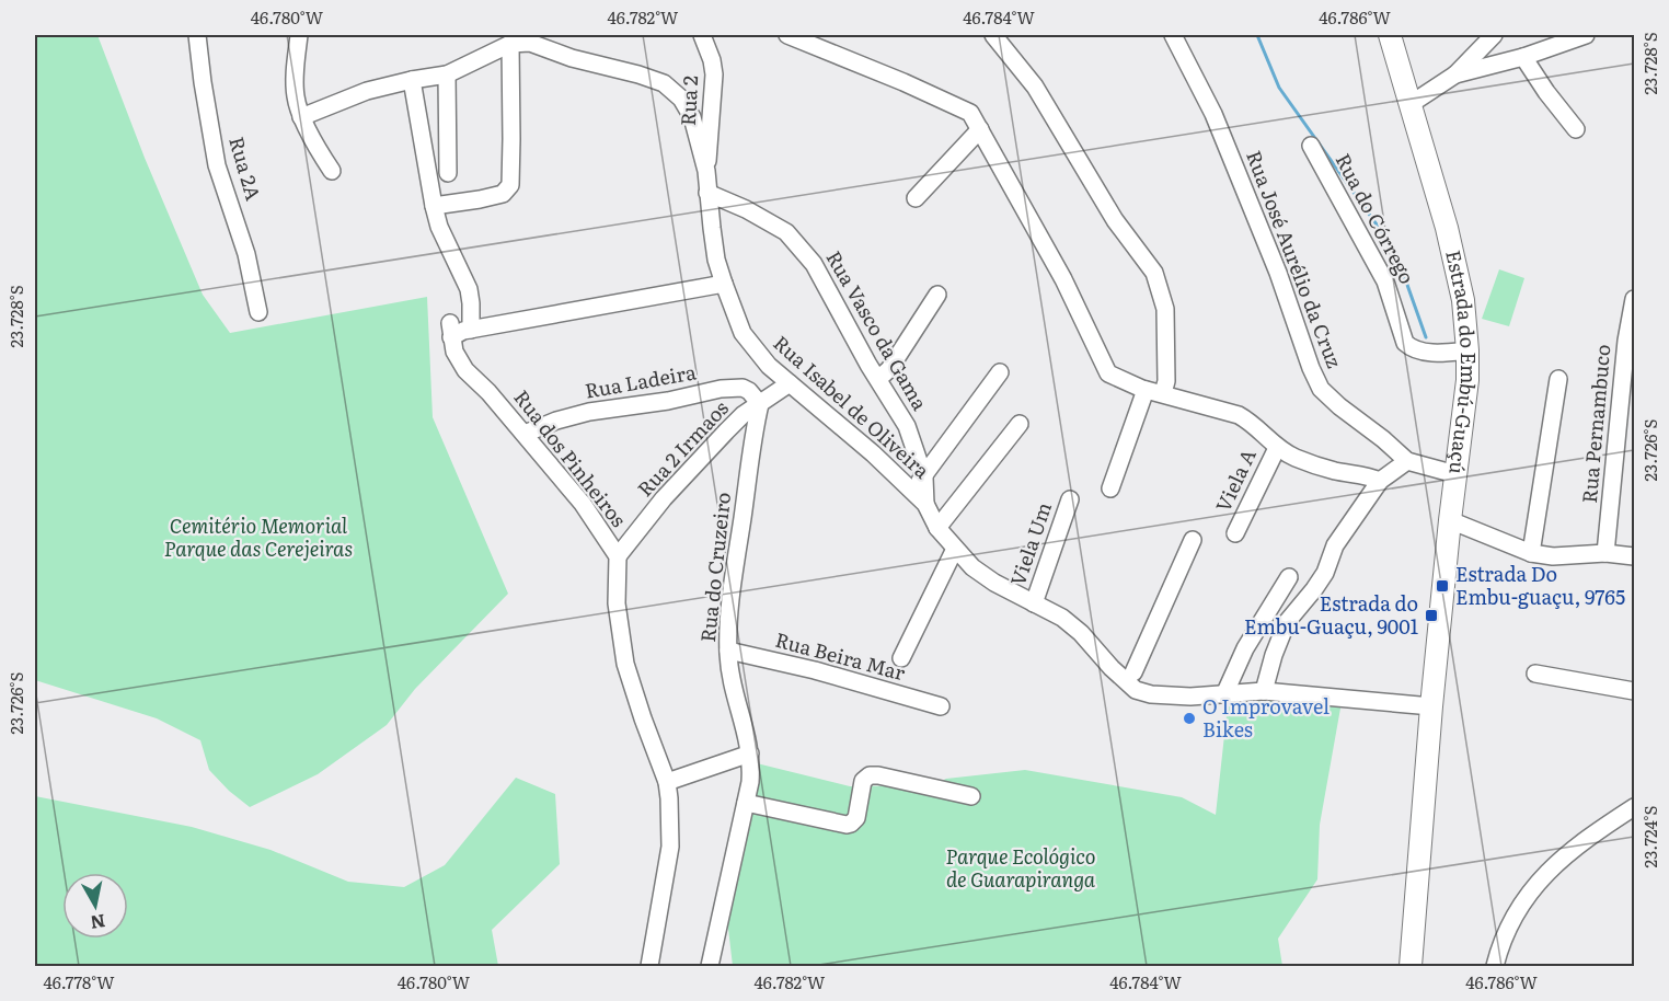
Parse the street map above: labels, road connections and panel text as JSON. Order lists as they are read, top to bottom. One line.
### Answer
{"streets":{"main road":["Estrada do Embú-Guaçú"],"street":["Rua 2","Rua 2A","Rua do Córrego","Rua José Aurélio da Cruz","Rua Vasco da Gama","Rua Ladeira","Rua Isabel de Oliveira","Rua Pernambuco","Rua 2 Irmaos","Rua dos Pinheiros","Viela A","Viela Um","Rua do Cruzeiro","Rua Beira Mar"]},"crossings":[["Rua 2","Rua Isabel de Oliveira"],["Rua do Córrego","Estrada do Embú-Guaçú"],["Rua José Aurélio da Cruz","Estrada do Embú-Guaçú"],["Rua Vasco da Gama","Rua Isabel de Oliveira"],["Estrada do Embú-Guaçú","Rua Isabel de Oliveira"],["Rua Ladeira","Rua 2 Irmaos"],["Rua Ladeira","Rua dos Pinheiros"],["Rua Ladeira","Rua do Cruzeiro"],["Rua Isabel de Oliveira","Rua 2 Irmaos"],["Rua Isabel de Oliveira","Viela Um"],["Rua 2 Irmaos","Rua dos Pinheiros"],["Rua 2 Irmaos","Rua do Cruzeiro"],["Rua do Cruzeiro","Rua Beira Mar"]],"parks":["Cemitério Memorial Parque das Cerejeiras","Parque Ecológico de Guarapiranga"],"places":{"transit":["Estrada Do Embu-guaçu, 9765","Estrada do Embu-Guaçu, 9001"],"other":["O Improvavel Bikes"]},"north":"bottom","coordinates":["46.780°W","46.782°W","46.784°W","46.786°W","23.728°S","23.726°S","23.724°S","46.778°W"]}
